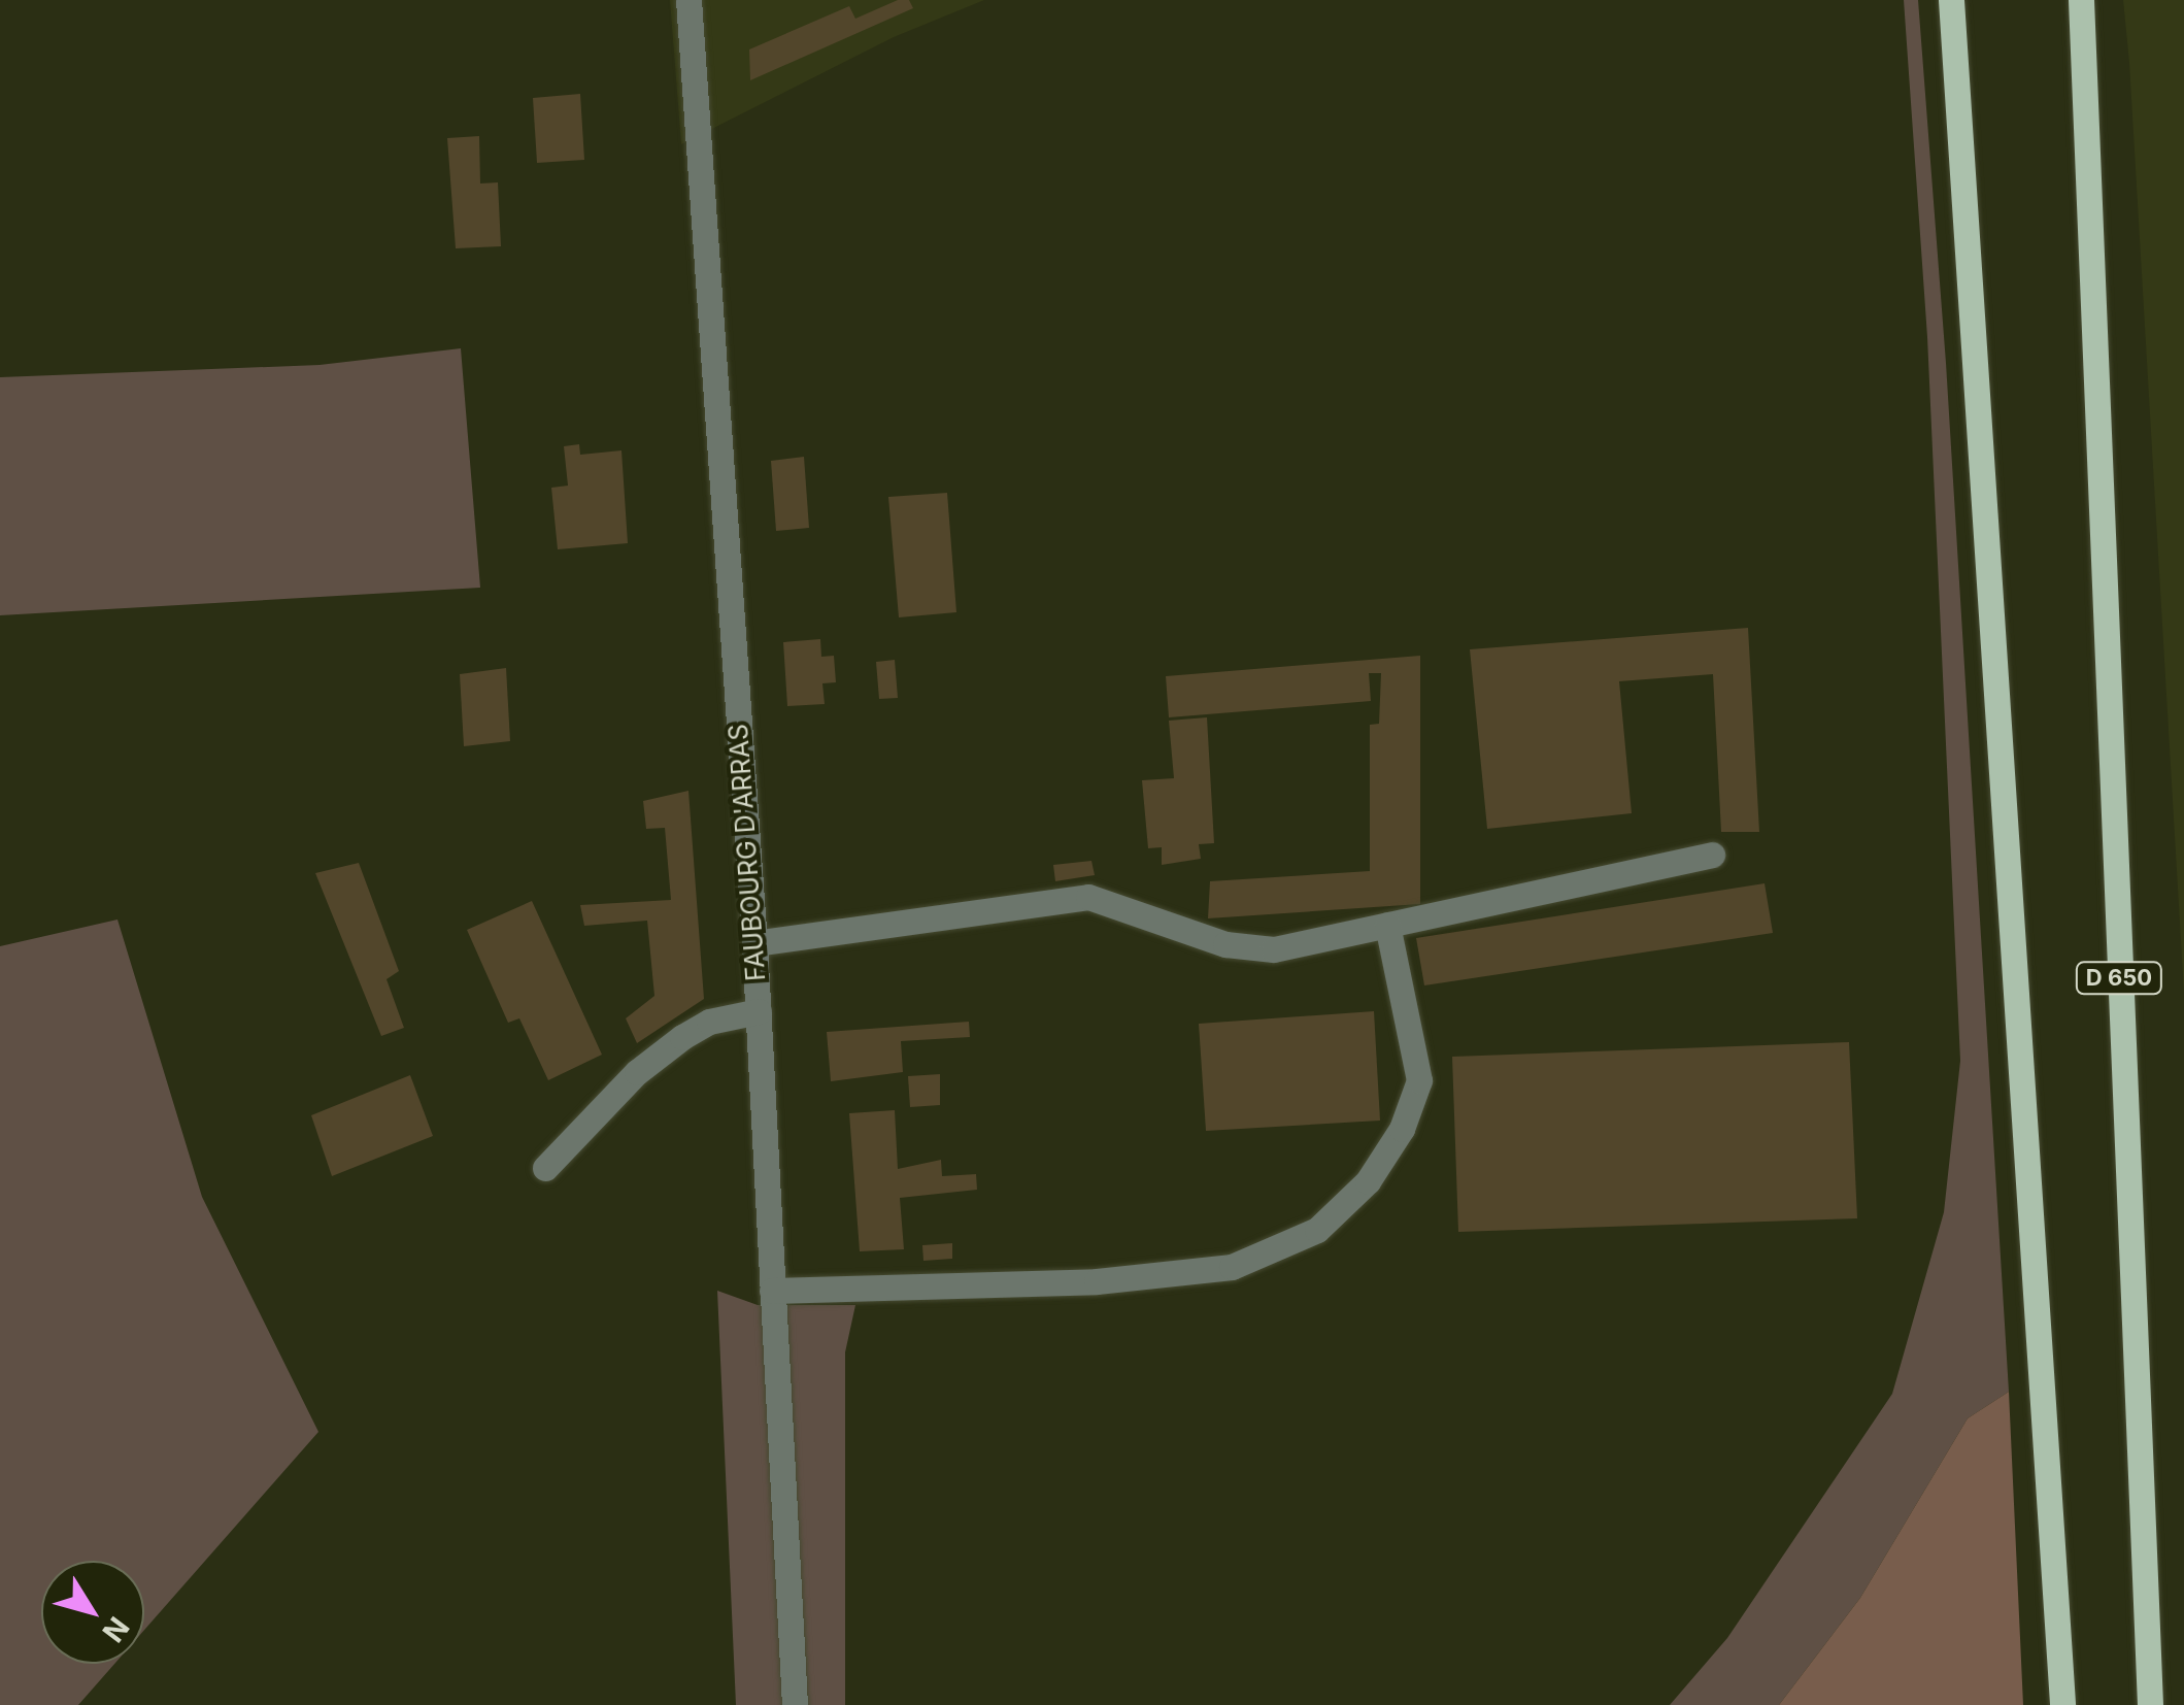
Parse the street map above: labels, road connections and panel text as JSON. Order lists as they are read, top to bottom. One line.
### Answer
{"streets":{"main road":["D 650"],"street":["FAUBOURG D'ARRAS"]},"north":"bottom right"}
